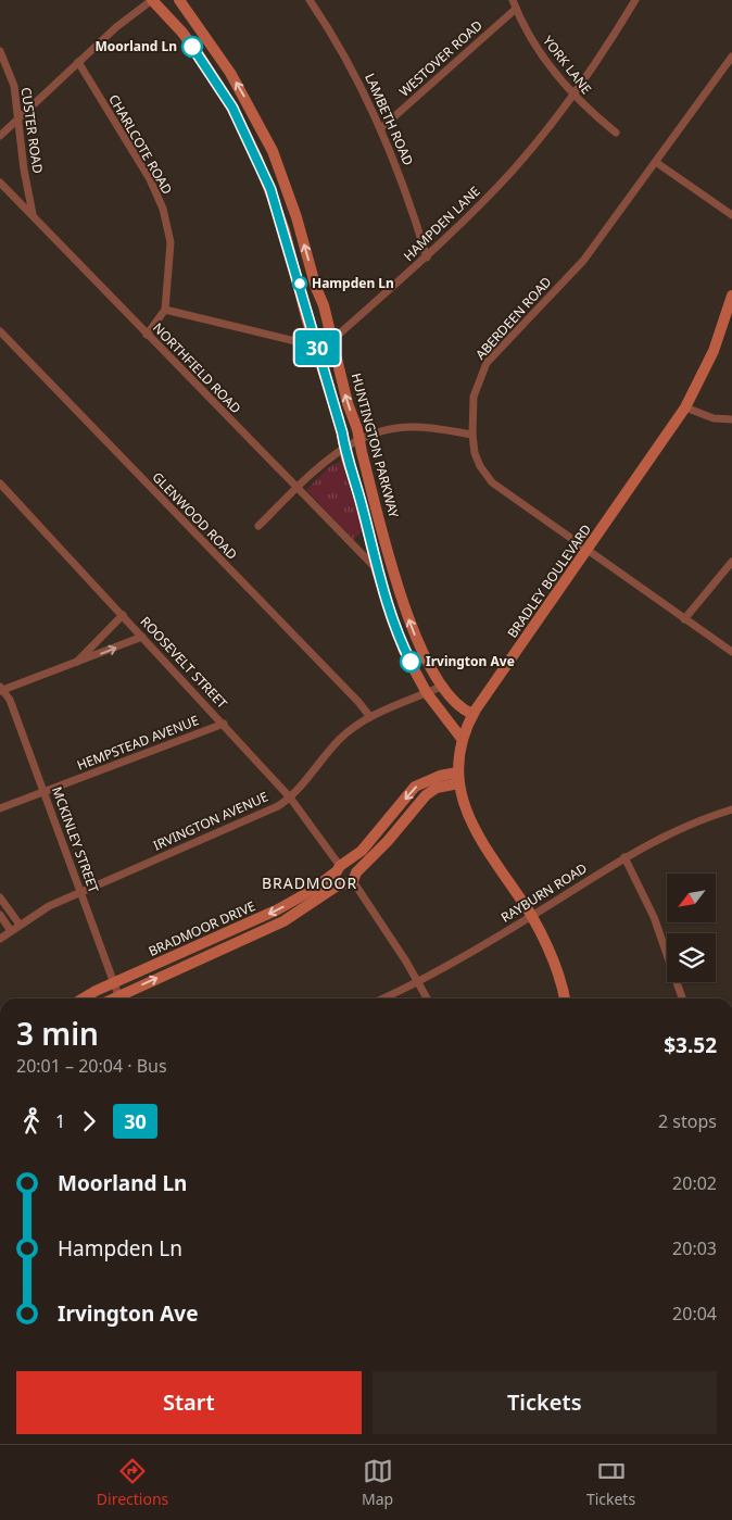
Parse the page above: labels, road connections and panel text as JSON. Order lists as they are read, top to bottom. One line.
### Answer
{"streets":{"street":["WESTOVER ROAD","YORK LANE","LAMBETH ROAD","CUSTER ROAD","CHARLCOTE ROAD","HAMPDEN LANE","ABERDEEN ROAD","NORTHFIELD ROAD","HUNTINGTON PARKWAY","GLENWOOD ROAD","BRADLEY BOULEVARD","ROOSEVELT STREET","HEMPSTEAD AVENUE","IRVINGTON AVENUE","MCKINLEY STREET","RAYBURN ROAD","BRADMOOR DRIVE"]},"crossings":[["WESTOVER ROAD","YORK LANE"],["WESTOVER ROAD","LAMBETH ROAD"],["YORK LANE","HAMPDEN LANE"],["LAMBETH ROAD","HAMPDEN LANE"],["CUSTER ROAD","NORTHFIELD ROAD"],["CHARLCOTE ROAD","HAMPDEN LANE"],["HAMPDEN LANE","HUNTINGTON PARKWAY"],["ABERDEEN ROAD","BRADLEY BOULEVARD"],["NORTHFIELD ROAD","HUNTINGTON PARKWAY"],["HUNTINGTON PARKWAY","BRADLEY BOULEVARD"],["HUNTINGTON PARKWAY","IRVINGTON AVENUE"],["GLENWOOD ROAD","IRVINGTON AVENUE"],["BRADLEY BOULEVARD","RAYBURN ROAD"],["BRADLEY BOULEVARD","BRADMOOR DRIVE"],["ROOSEVELT STREET","HEMPSTEAD AVENUE"],["ROOSEVELT STREET","IRVINGTON AVENUE"],["ROOSEVELT STREET","BRADMOOR DRIVE"],["HEMPSTEAD AVENUE","MCKINLEY STREET"],["IRVINGTON AVENUE","MCKINLEY STREET"],["MCKINLEY STREET","BRADMOOR DRIVE"]],"districts":["BRADMOOR"],"places":["Moorland Ln","Hampden Ln","Irvington Ave"],"lines":["bus line 30"],"north":"bottom left","page":{"on_map":"30","heading":["3 min","20:01 – 20:04 · Bus","$3.52"],"legs":["1","30","2 stops"],"list":[{"name":"Moorland Ln","value":"20:02"},{"name":"Hampden Ln","value":"20:03"},{"name":"Irvington Ave","value":"20:04"}],"buttons":["Start","Tickets"],"tabs":["Directions","Map","Tickets"]}}
